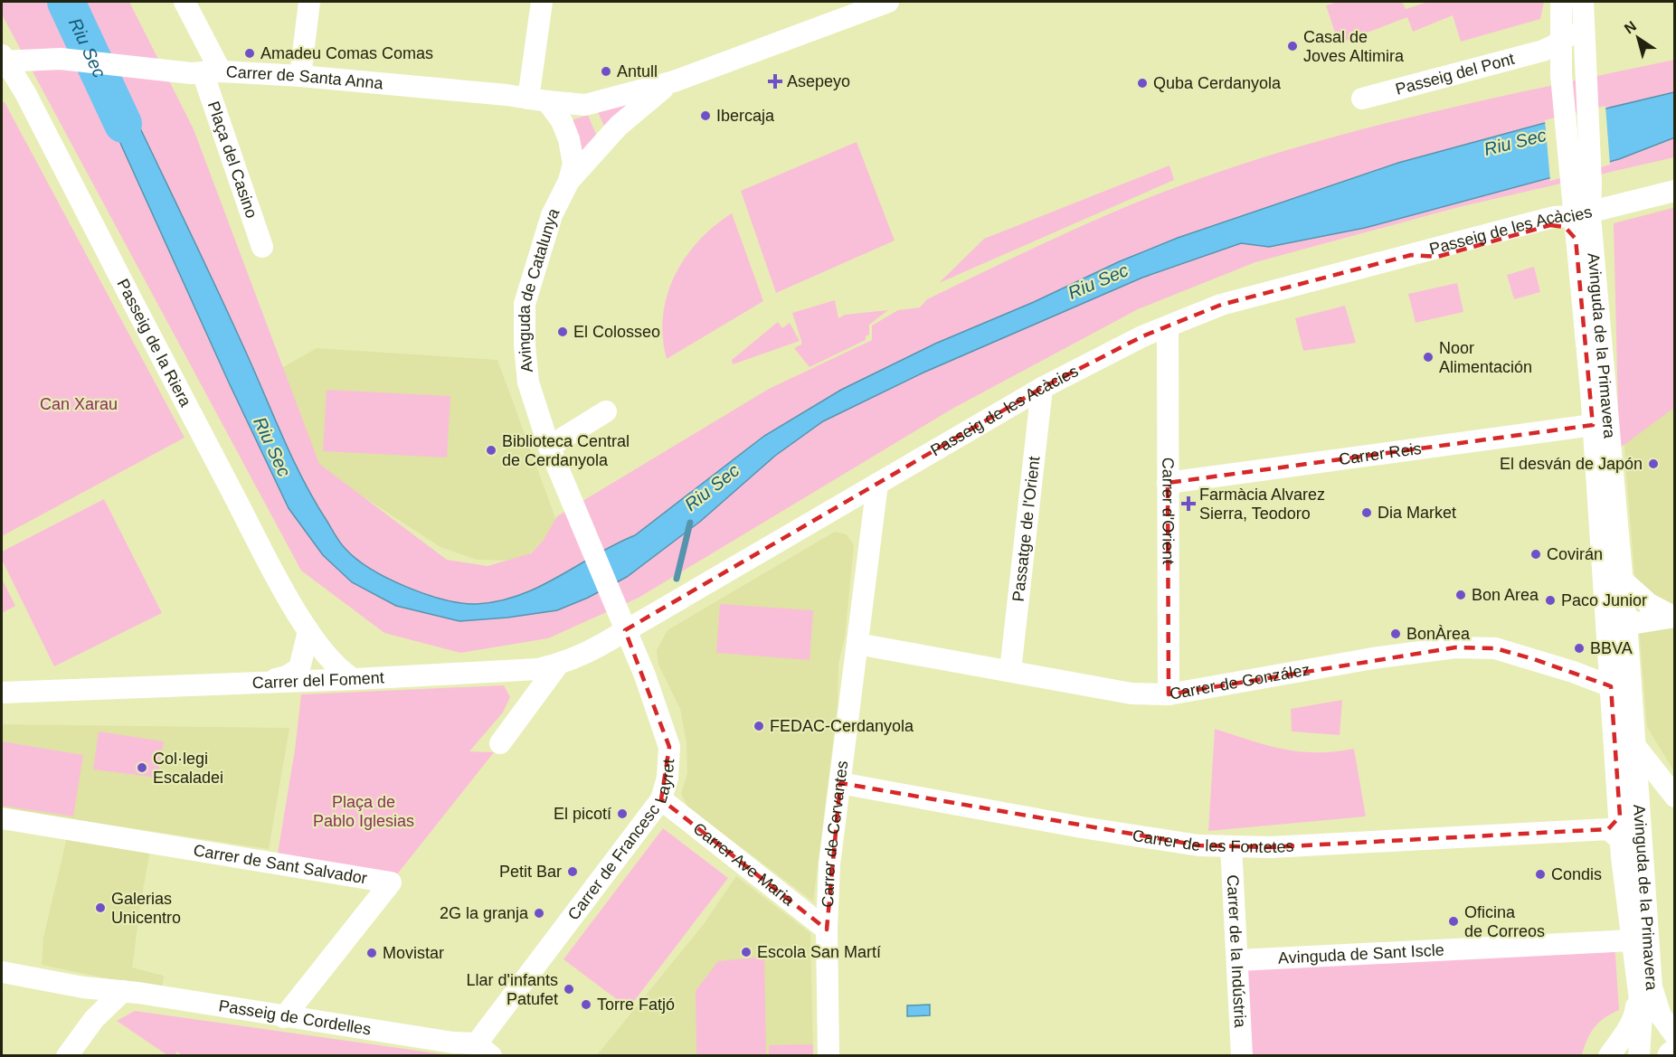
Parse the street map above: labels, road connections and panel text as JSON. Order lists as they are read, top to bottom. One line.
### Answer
{"streets":{"street":["Passeig del Pont","Carrer de Santa Anna","Plaça del Casino","Passeig de les Acàcies","Avinguda de Catalunya","Passeig de la Riera","Avinguda de la Primavera","Carrer Reis","Carrer d'Orient","Passatge de l'Orient","Carrer del Foment","Carrer de González","Carrer de Cervantes","Carrer de Francesc Layret","Carrer de les Fontetes","Carrer de Sant Salvador","Carrer Ave Maria","Carrer de la Indústria","Avinguda de Sant Iscle","Passeig de Cordelles"]},"crossings":[["Passeig del Pont","Avinguda de la Primavera"],["Carrer de Santa Anna","Plaça del Casino"],["Carrer de Santa Anna","Avinguda de Catalunya"],["Carrer de Santa Anna","Passeig de la Riera"],["Passeig de les Acàcies","Avinguda de la Primavera"],["Passeig de les Acàcies","Carrer d'Orient"],["Passeig de les Acàcies","Passatge de l'Orient"],["Passeig de les Acàcies","Carrer del Foment"],["Passeig de les Acàcies","Carrer de Cervantes"],["Passeig de les Acàcies","Carrer de Francesc Layret"],["Avinguda de Catalunya","Carrer de Francesc Layret"],["Passeig de la Riera","Carrer del Foment"],["Avinguda de la Primavera","Carrer Reis"],["Avinguda de la Primavera","Carrer de González"],["Avinguda de la Primavera","Carrer de les Fontetes"],["Avinguda de la Primavera","Avinguda de Sant Iscle"],["Carrer Reis","Carrer d'Orient"],["Carrer d'Orient","Carrer de González"],["Passatge de l'Orient","Carrer de González"],["Carrer del Foment","Carrer de Francesc Layret"],["Carrer de González","Carrer de Cervantes"],["Carrer de Cervantes","Carrer de les Fontetes"],["Carrer de Cervantes","Carrer Ave Maria"],["Carrer de Francesc Layret","Carrer Ave Maria"],["Carrer de Francesc Layret","Passeig de Cordelles"],["Carrer de les Fontetes","Carrer de la Indústria"],["Carrer de Sant Salvador","Passeig de Cordelles"],["Carrer de la Indústria","Avinguda de Sant Iscle"]],"water":["Riu Sec"],"parks":["Can Xarau","Plaça de Pablo Iglesias"],"places":{"other":["Casal de Joves Altimira","Amadeu Comas Comas","Antull","Quba Cerdanyola","Ibercaja","El Colosseo","Noor Alimentación","Biblioteca Central de Cerdanyola","El desván de Japón","Dia Market","Covirán","Bon Area","Paco Junior","BonÀrea","BBVA","FEDAC-Cerdanyola","Col·legi Escaladei","El picotí","Petit Bar","Condis","Galerias Unicentro","2G la granja","Oficina de Correos","Escola San Martí","Movistar","Llar d'infants Patufet","Torre Fatjó"],"health":["Asepeyo","Farmàcia Alvarez Sierra, Teodoro"]},"north":"top left"}
